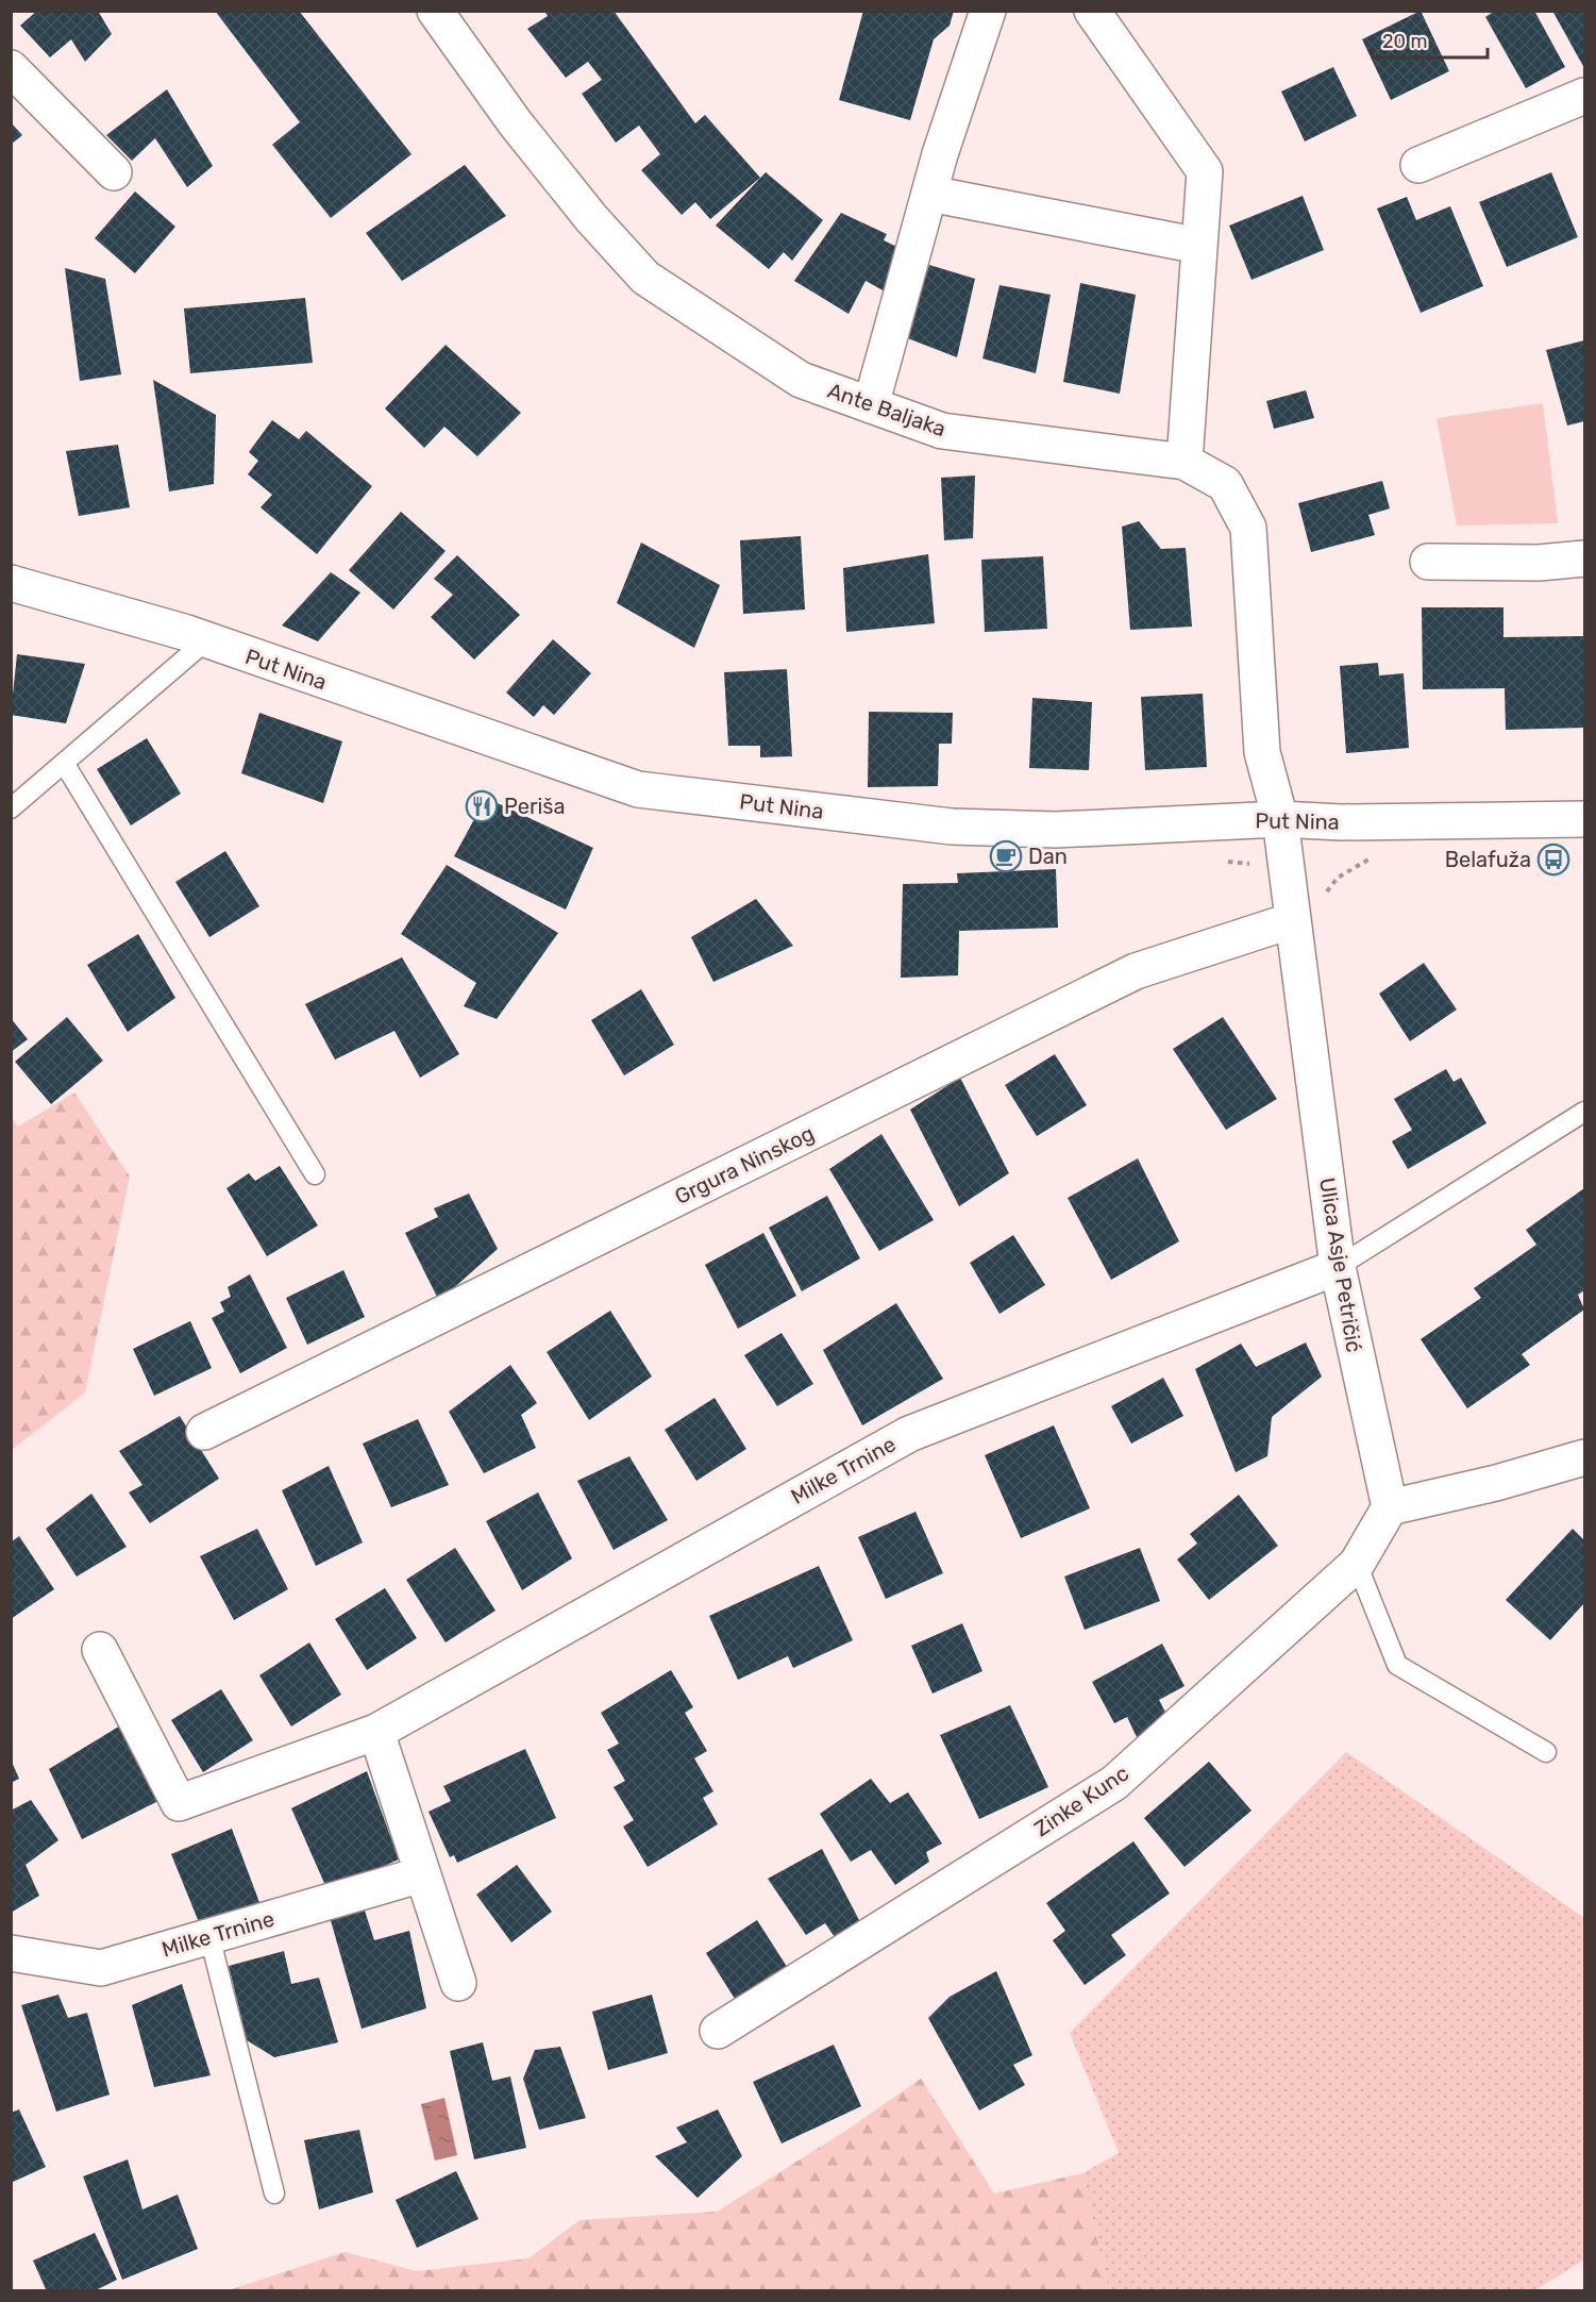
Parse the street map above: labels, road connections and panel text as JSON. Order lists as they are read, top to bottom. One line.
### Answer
{"streets":{"street":["Ante Baljaka","Put Nina","Grgura Ninskog","Ulica Asje Petričić","Milke Trnine","Zinke Kunc"]},"crossings":[["Ante Baljaka","Put Nina"],["Ante Baljaka","Ulica Asje Petričić"],["Put Nina","Ulica Asje Petričić"],["Grgura Ninskog","Ulica Asje Petričić"],["Ulica Asje Petričić","Milke Trnine"],["Ulica Asje Petričić","Zinke Kunc"]],"places":{"restaurant":["Periša"],"cafe":["Dan"],"bus stop":["Belafuža"]},"scale_bar":"20 m"}
